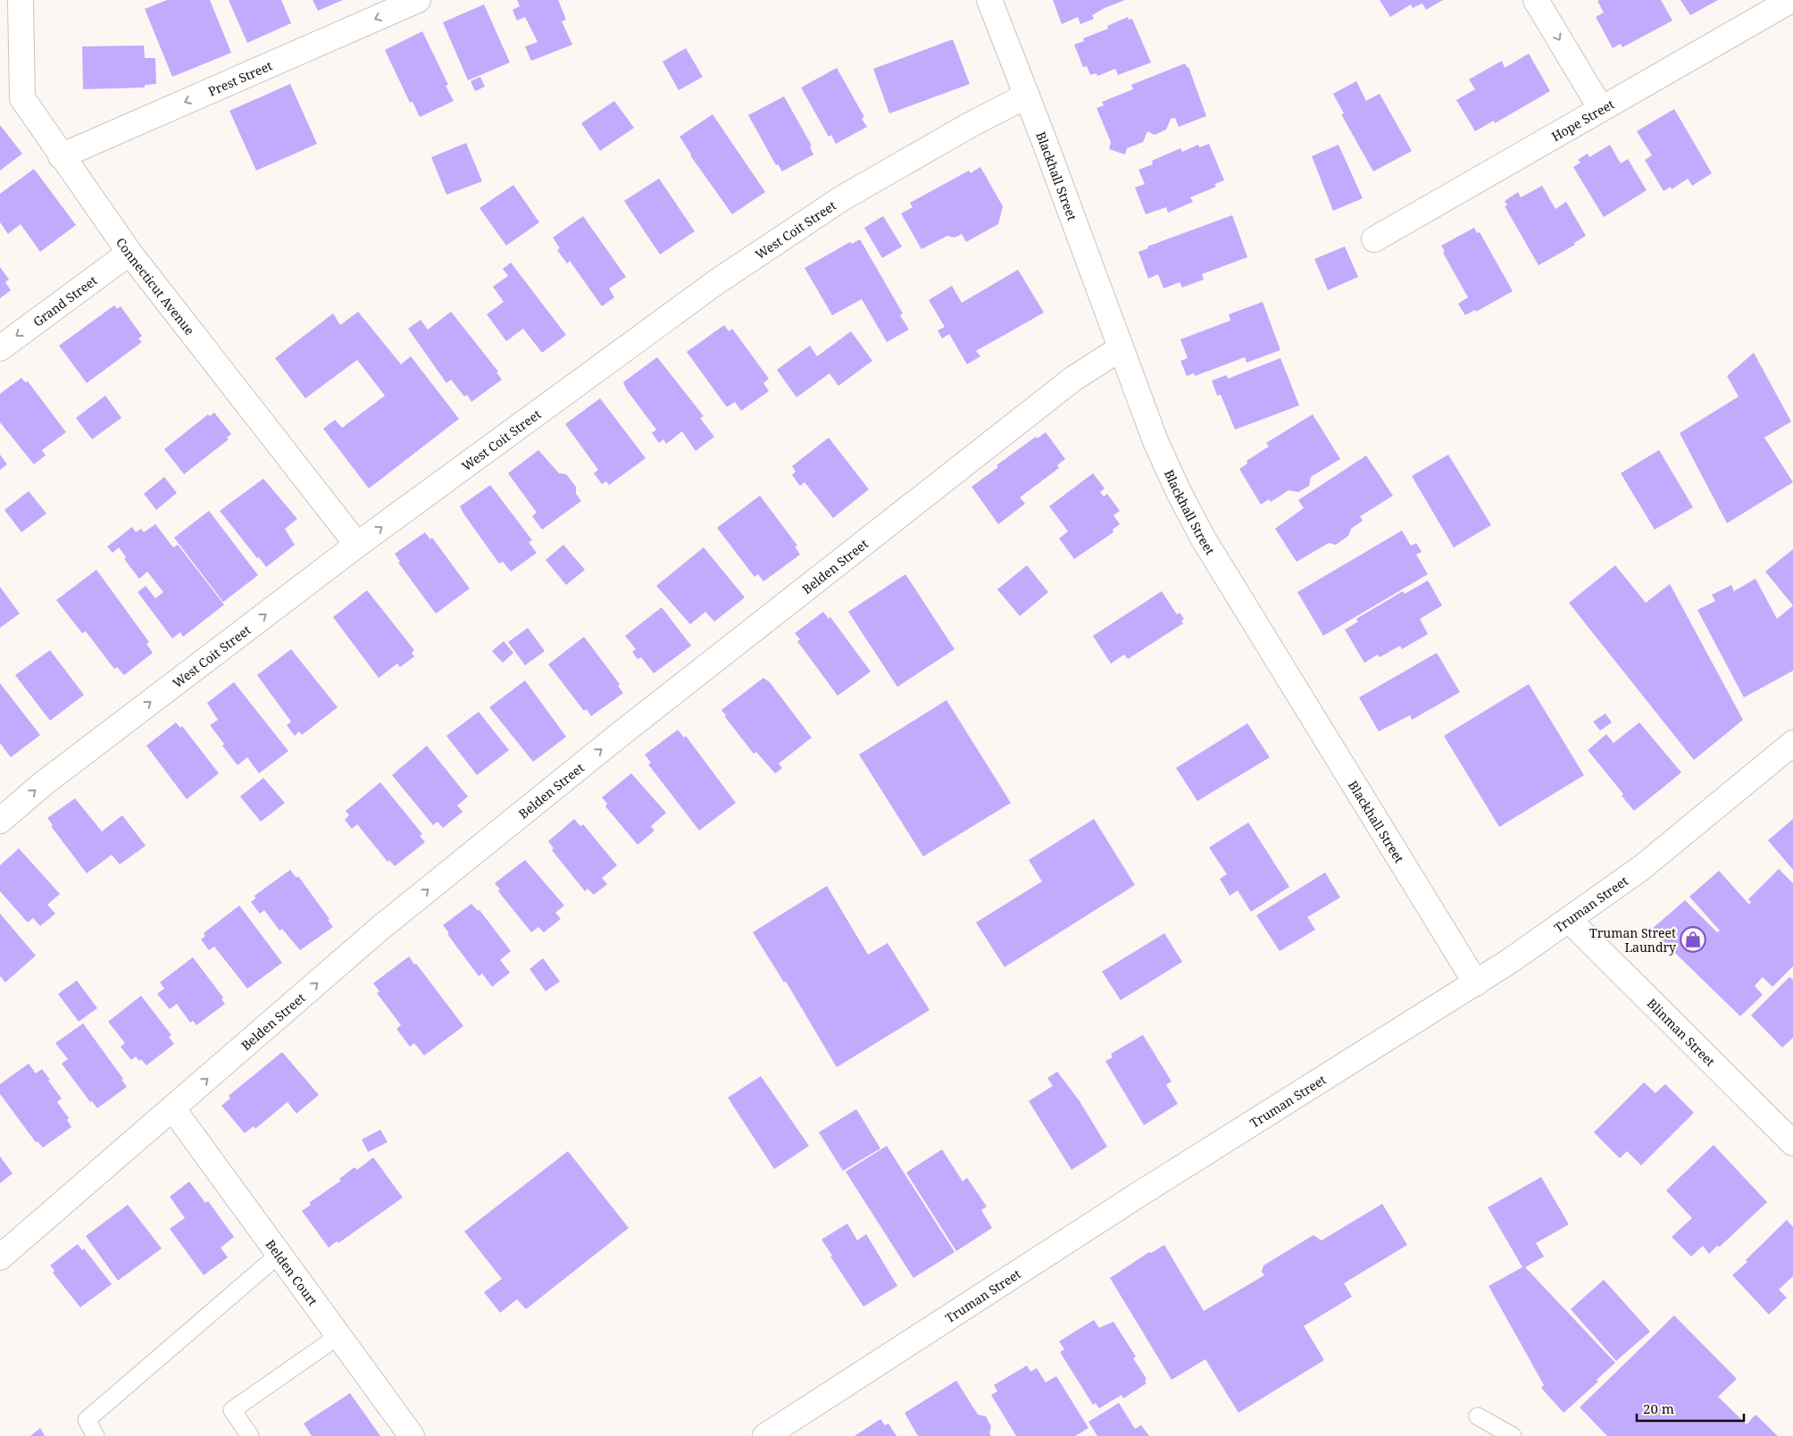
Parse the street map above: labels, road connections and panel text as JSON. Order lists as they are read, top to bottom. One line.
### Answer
{"streets":{"street":["Prest Street","Hope Street","Blackhall Street","West Coit Street","Connecticut Avenue","Grand Street","Belden Street","Truman Street","Blinman Street","Belden Court"]},"crossings":[["Prest Street","Connecticut Avenue"],["Blackhall Street","West Coit Street"],["Blackhall Street","Belden Street"],["Blackhall Street","Truman Street"],["West Coit Street","Connecticut Avenue"],["Connecticut Avenue","Grand Street"],["Belden Street","Belden Court"],["Truman Street","Blinman Street"]],"one_way":["Prest Street","West Coit Street","Grand Street","Belden Street"],"places":{"shop":["Truman Street Laundry"]},"scale_bar":"20 m"}
